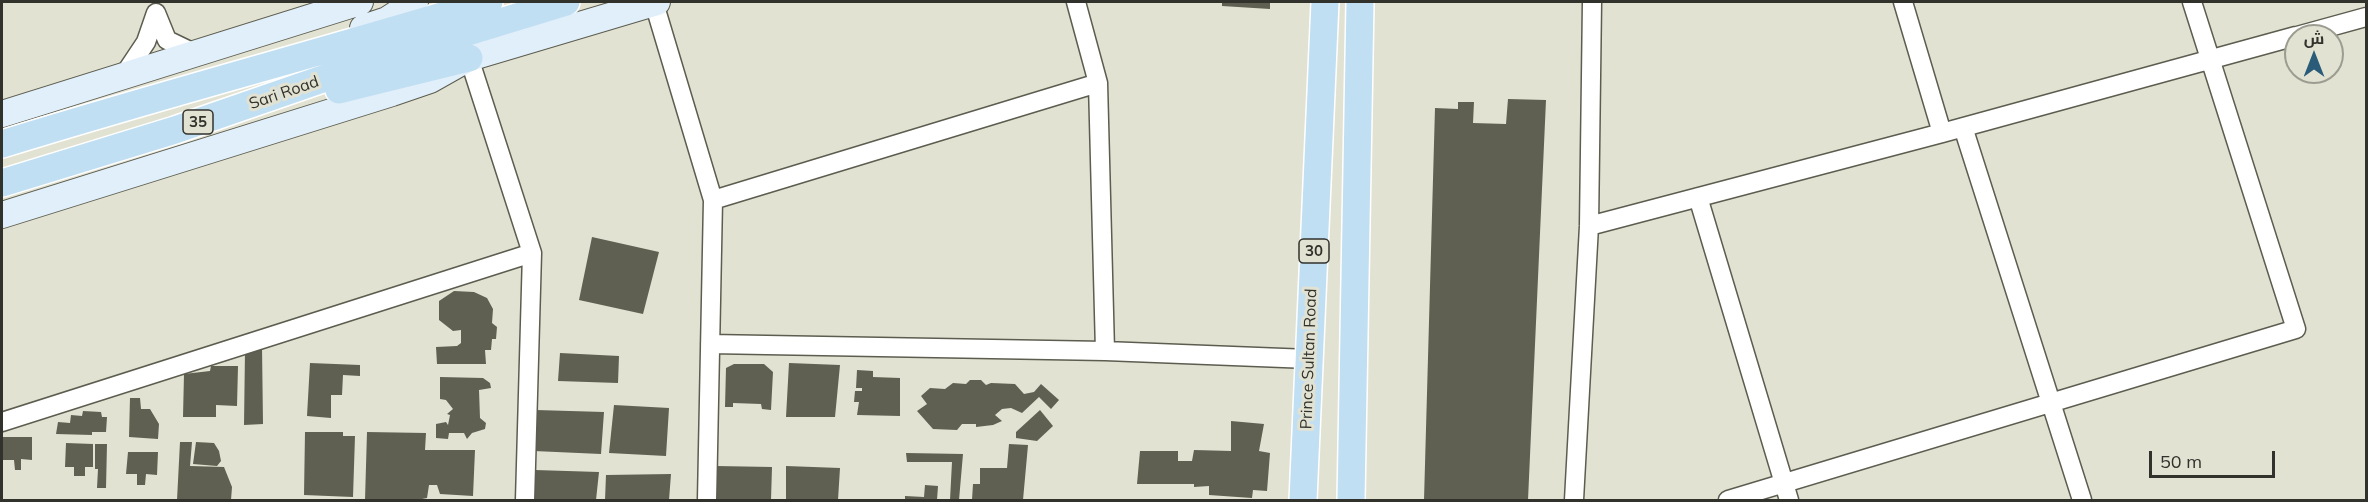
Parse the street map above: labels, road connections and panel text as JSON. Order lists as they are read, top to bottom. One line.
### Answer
{"streets":{"main road":["Sari Road","35","30","Prince Sultan Road"]},"scale_bar":"50 m","north":"top"}
